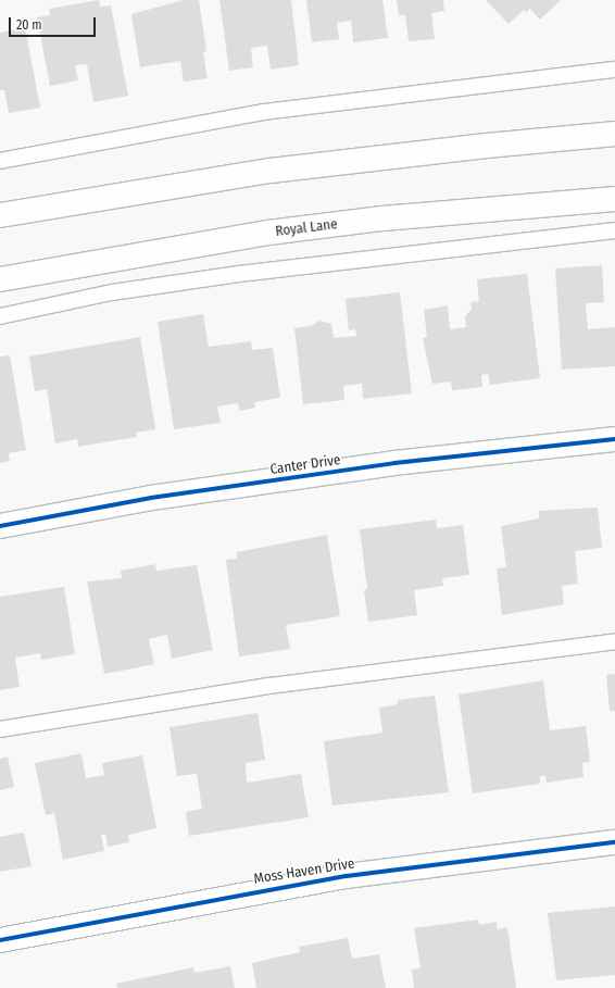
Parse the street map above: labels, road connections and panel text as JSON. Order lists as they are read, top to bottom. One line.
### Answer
{"streets":{"street":["Royal Lane","Canter Drive","Moss Haven Drive"]},"scale_bar":"20 m"}
